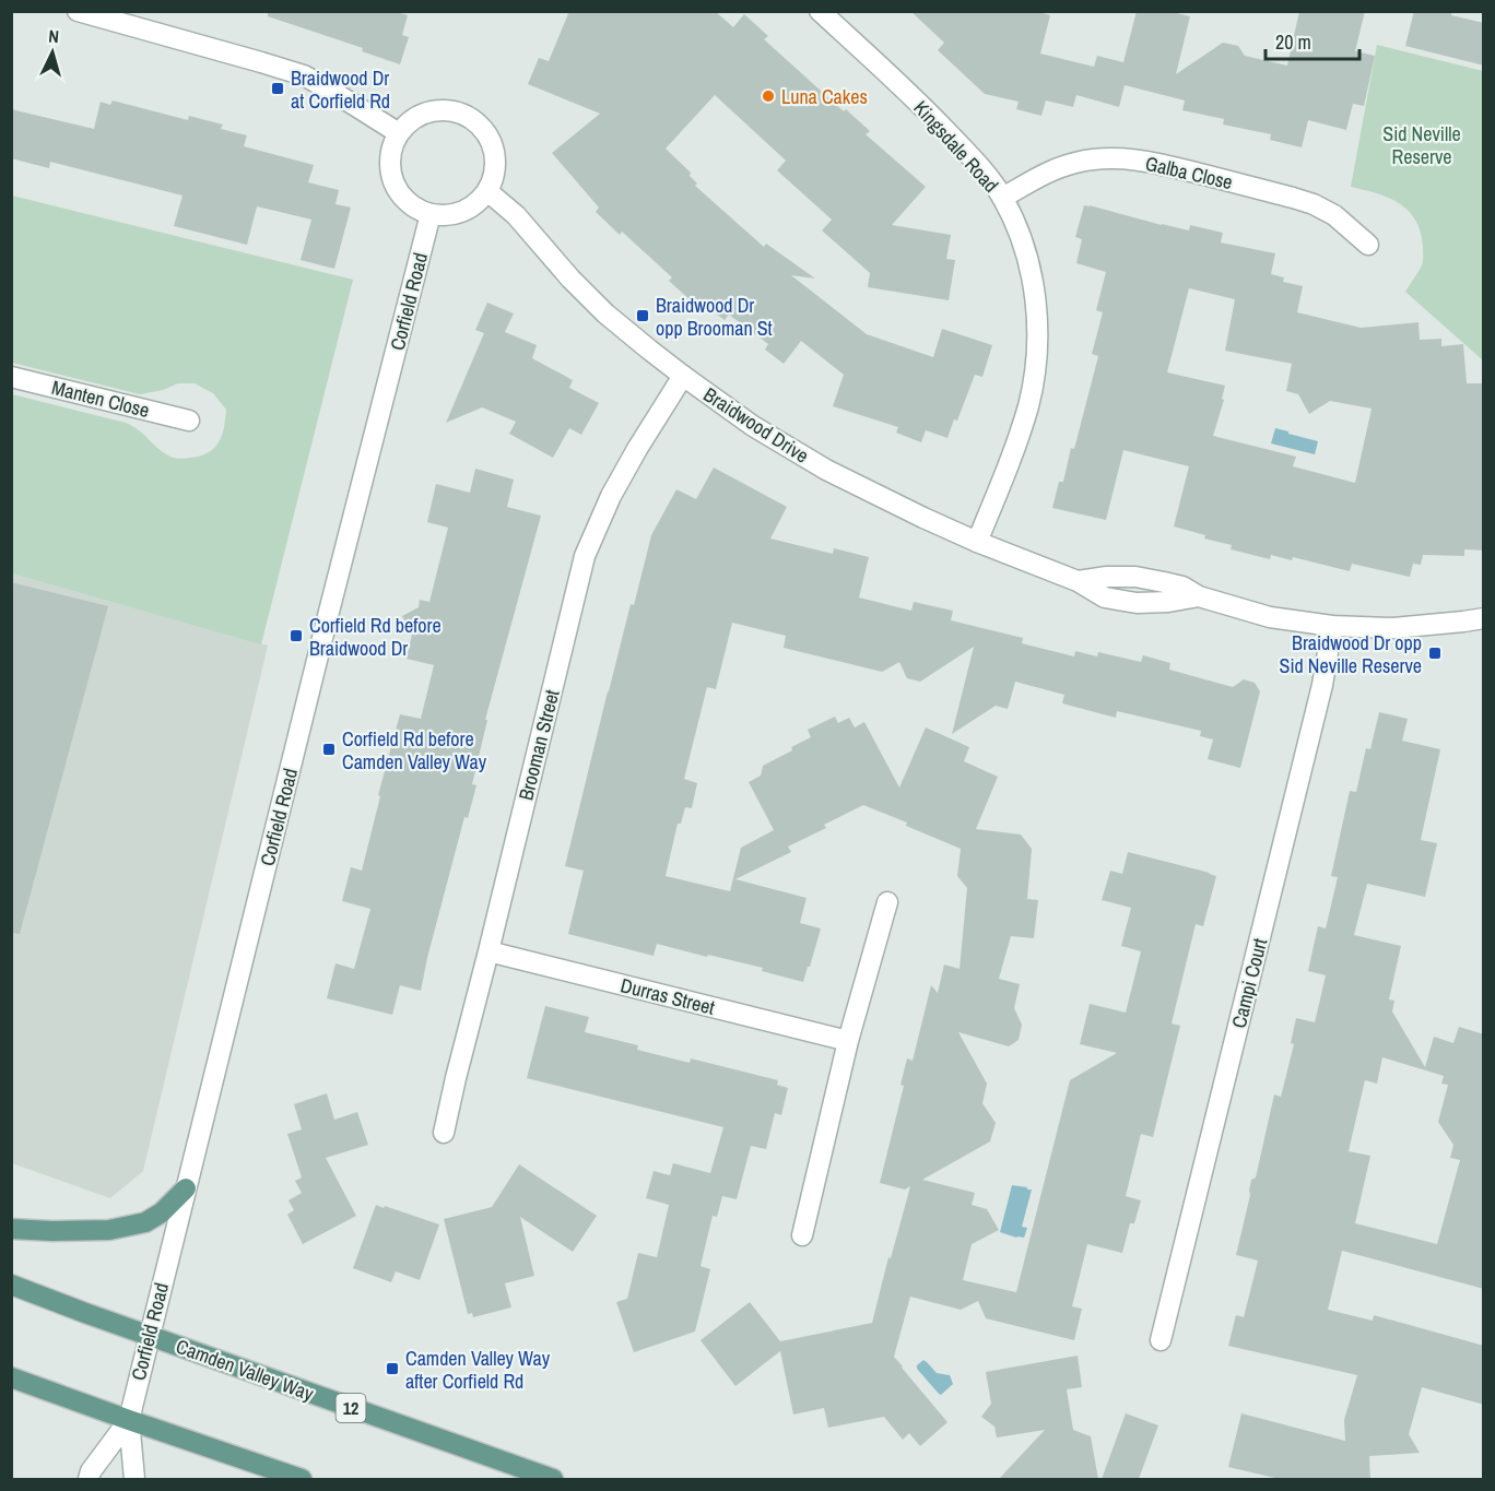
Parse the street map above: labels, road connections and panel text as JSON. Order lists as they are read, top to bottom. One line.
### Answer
{"streets":{"main road":["Camden Valley Way","12"],"street":["Kingsdale Road","Galba Close","Corfield Road","Manten Close","Braidwood Drive","Brooman Street","Campi Court","Durras Street"]},"crossings":[["Kingsdale Road","Galba Close"],["Kingsdale Road","Braidwood Drive"],["Corfield Road","Braidwood Drive"],["Corfield Road","Camden Valley Way"],["Braidwood Drive","Brooman Street"],["Braidwood Drive","Campi Court"],["Brooman Street","Durras Street"]],"parks":["Sid Neville Reserve"],"places":{"transit":["Braidwood Dr at Corfield Rd","Braidwood Dr opp Brooman St","Corfield Rd before Braidwood Dr","Braidwood Dr opp Sid Neville Reserve","Corfield Rd before Camden Valley Way","Camden Valley Way after Corfield Rd"],"other":["Luna Cakes"]},"scale_bar":"20 m","north":"top"}
